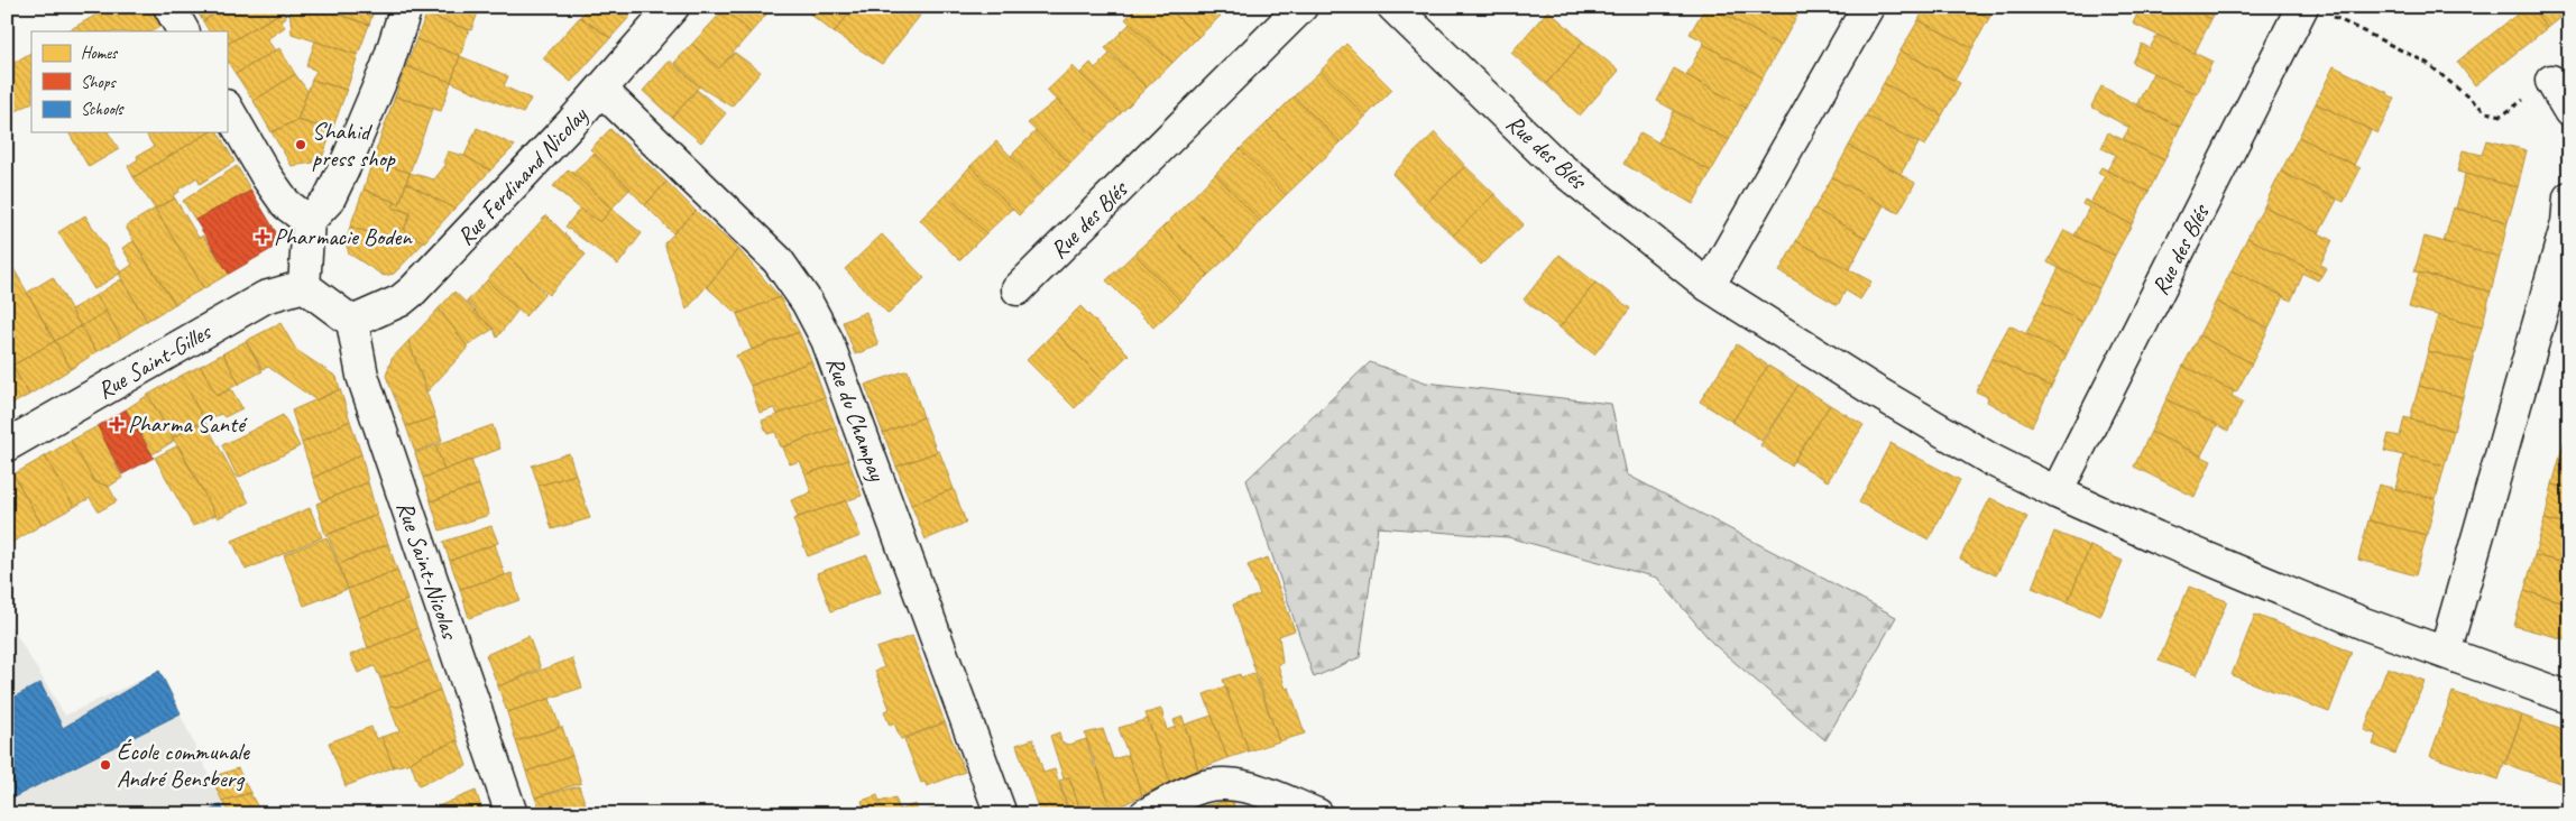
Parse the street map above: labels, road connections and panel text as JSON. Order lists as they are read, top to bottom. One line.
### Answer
{"streets":{"street":["Rue des Blés","Rue Ferdinand Nicolay","Rue Saint-Gilles","Rue du Champay","Rue Saint-Nicolas"]},"crossings":[["Rue Ferdinand Nicolay","Rue du Champay"],["Rue Ferdinand Nicolay","Rue Saint-Nicolas"]],"places":{"other":["Shahid press shop","École communale André Bensberg"],"health":["Pharmacie Boden","Pharma Santé"]},"legend":["Homes","Shops","Schools"]}
